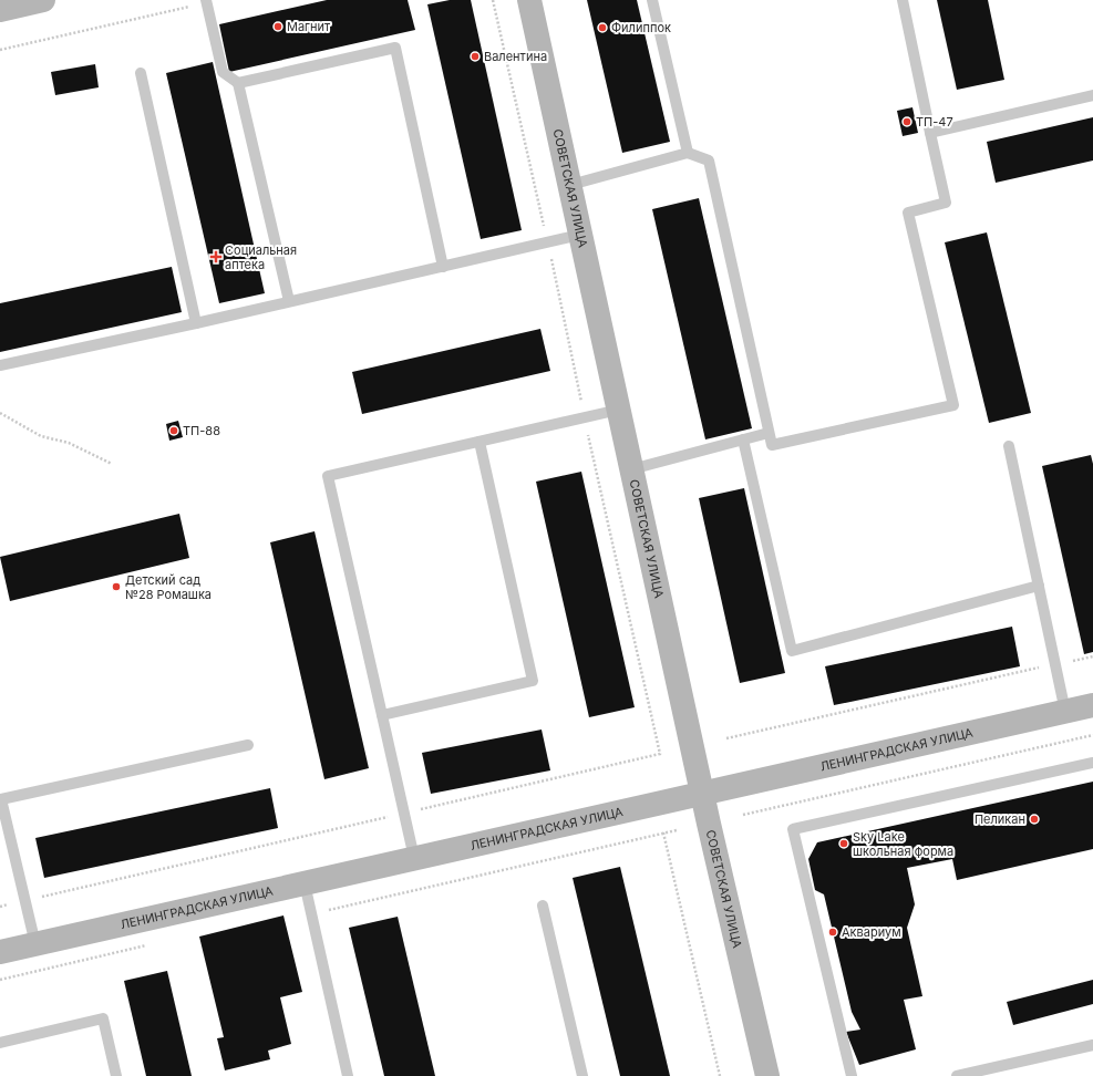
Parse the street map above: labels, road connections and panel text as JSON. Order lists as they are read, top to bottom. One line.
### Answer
{"streets":{"main road":["СОВЕТСКАЯ УЛИЦА","ЛЕНИНГРАДСКАЯ УЛИЦА"]},"crossings":[["СОВЕТСКАЯ УЛИЦА","ЛЕНИНГРАДСКАЯ УЛИЦА"]],"places":{"other":["Магнит","Филиппок","Валентина","ТП-47","ТП-88","Детский сад №28 Ромашка","Пеликан","Sky Lake школьная форма","Аквариум"],"health":["Социальная аптека"]}}
